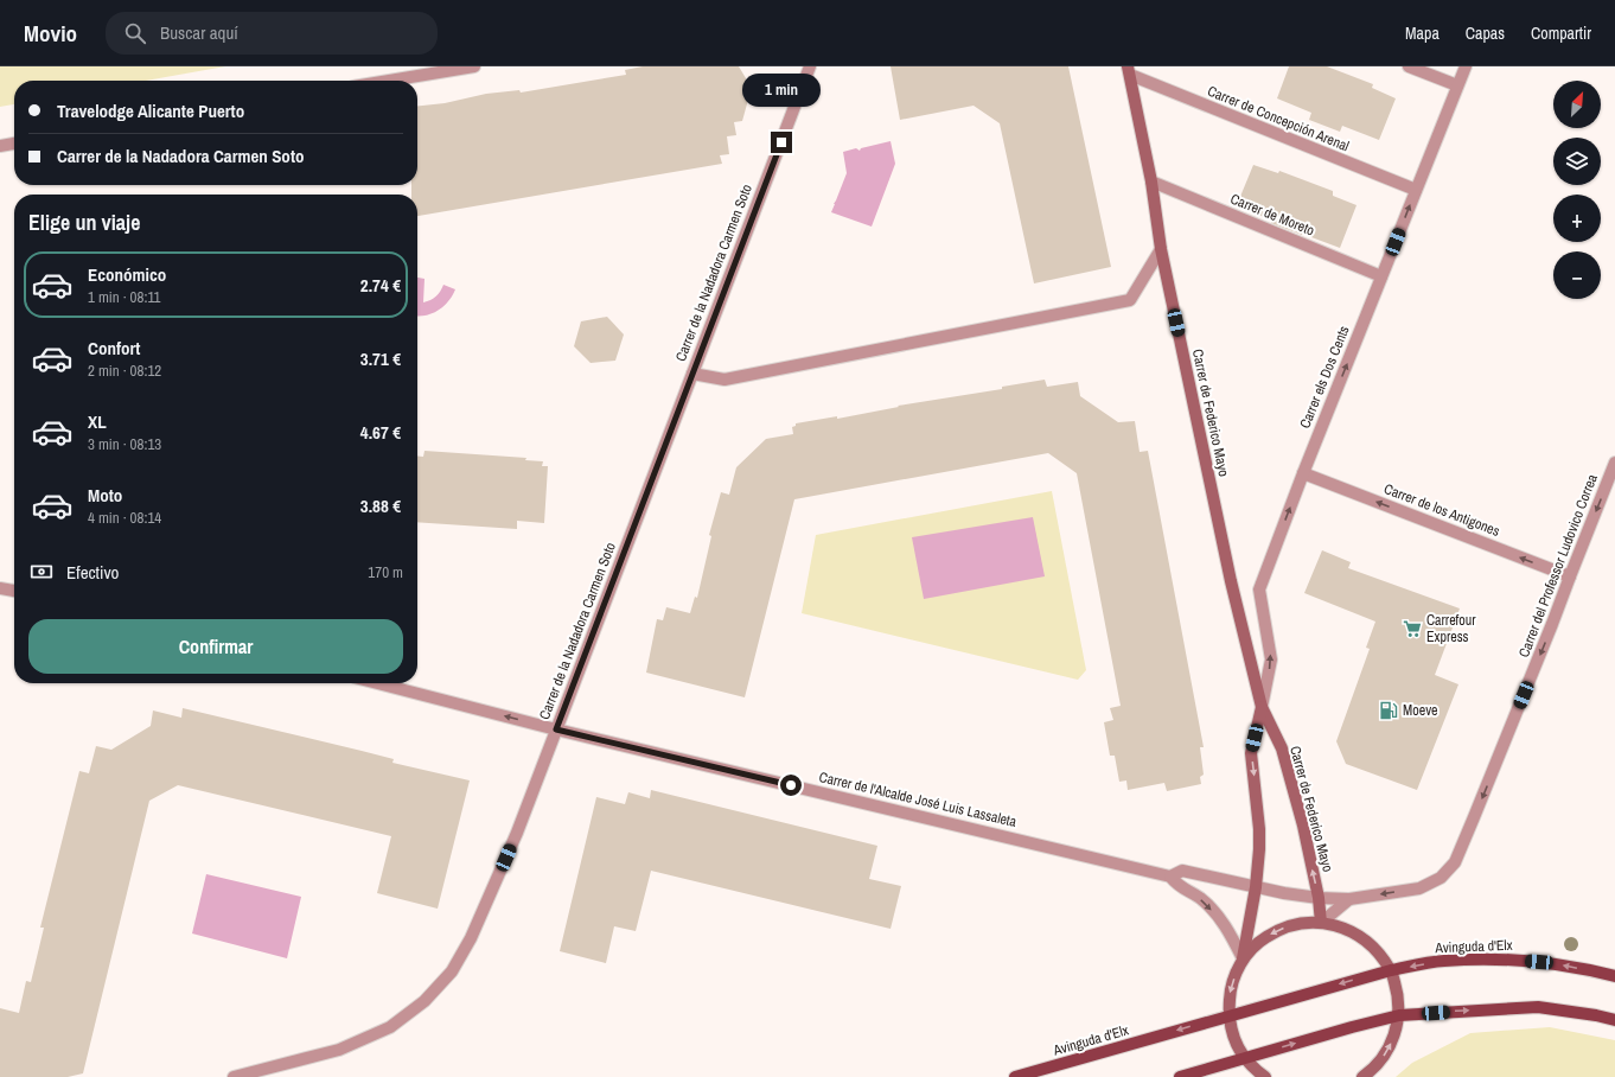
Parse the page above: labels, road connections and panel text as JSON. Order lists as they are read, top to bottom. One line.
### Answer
{"streets":{"main road":["Avinguda d'Elx"],"street":["Carrer de Concepción Arenal","Carrer de Moreto","Carrer de la Nadadora Carmen Soto","Carrer els Dos Cents","Carrer de Federico Mayo","Carrer de los Antigones","Carrer del Professor Ludovico Correa","Carrer de l'Alcalde José Luis Lassaleta"]},"crossings":[["Carrer de Concepción Arenal","Carrer els Dos Cents"],["Carrer de Concepción Arenal","Carrer de Federico Mayo"],["Carrer de Moreto","Carrer els Dos Cents"],["Carrer de Moreto","Carrer de Federico Mayo"],["Carrer de la Nadadora Carmen Soto","Carrer de l'Alcalde José Luis Lassaleta"],["Carrer els Dos Cents","Carrer de Federico Mayo"],["Carrer els Dos Cents","Carrer de los Antigones"],["Carrer de Federico Mayo","Carrer del Professor Ludovico Correa"],["Carrer de Federico Mayo","Carrer de l'Alcalde José Luis Lassaleta"],["Carrer de los Antigones","Carrer del Professor Ludovico Correa"],["Carrer del Professor Ludovico Correa","Carrer de l'Alcalde José Luis Lassaleta"]],"one_way":["Carrer els Dos Cents","Carrer de los Antigones","Carrer del Professor Ludovico Correa"],"places":{"supermarket":["Carrefour Express"],"fuel station":["Moeve"]},"north":"top right","page":{"header":"Movio","search":"Buscar aquí","nav":["Mapa","Capas","Compartir"],"bubble":"1 min","map_buttons":["+","−"],"banner":["Travelodge Alicante Puerto","Carrer de la Nadadora Carmen Soto"],"heading":"Elige un viaje","list":[{"name":"Económico","note":"1 min · 08:11","value":"2.74 €"},{"name":"Confort","note":"2 min · 08:12","value":"3.71 €"},{"name":"XL","note":"3 min · 08:13","value":"4.67 €"},{"name":"Moto","note":"4 min · 08:14","value":"3.88 €"}],"pay":["Efectivo","170 m"],"buttons":"Confirmar"}}
